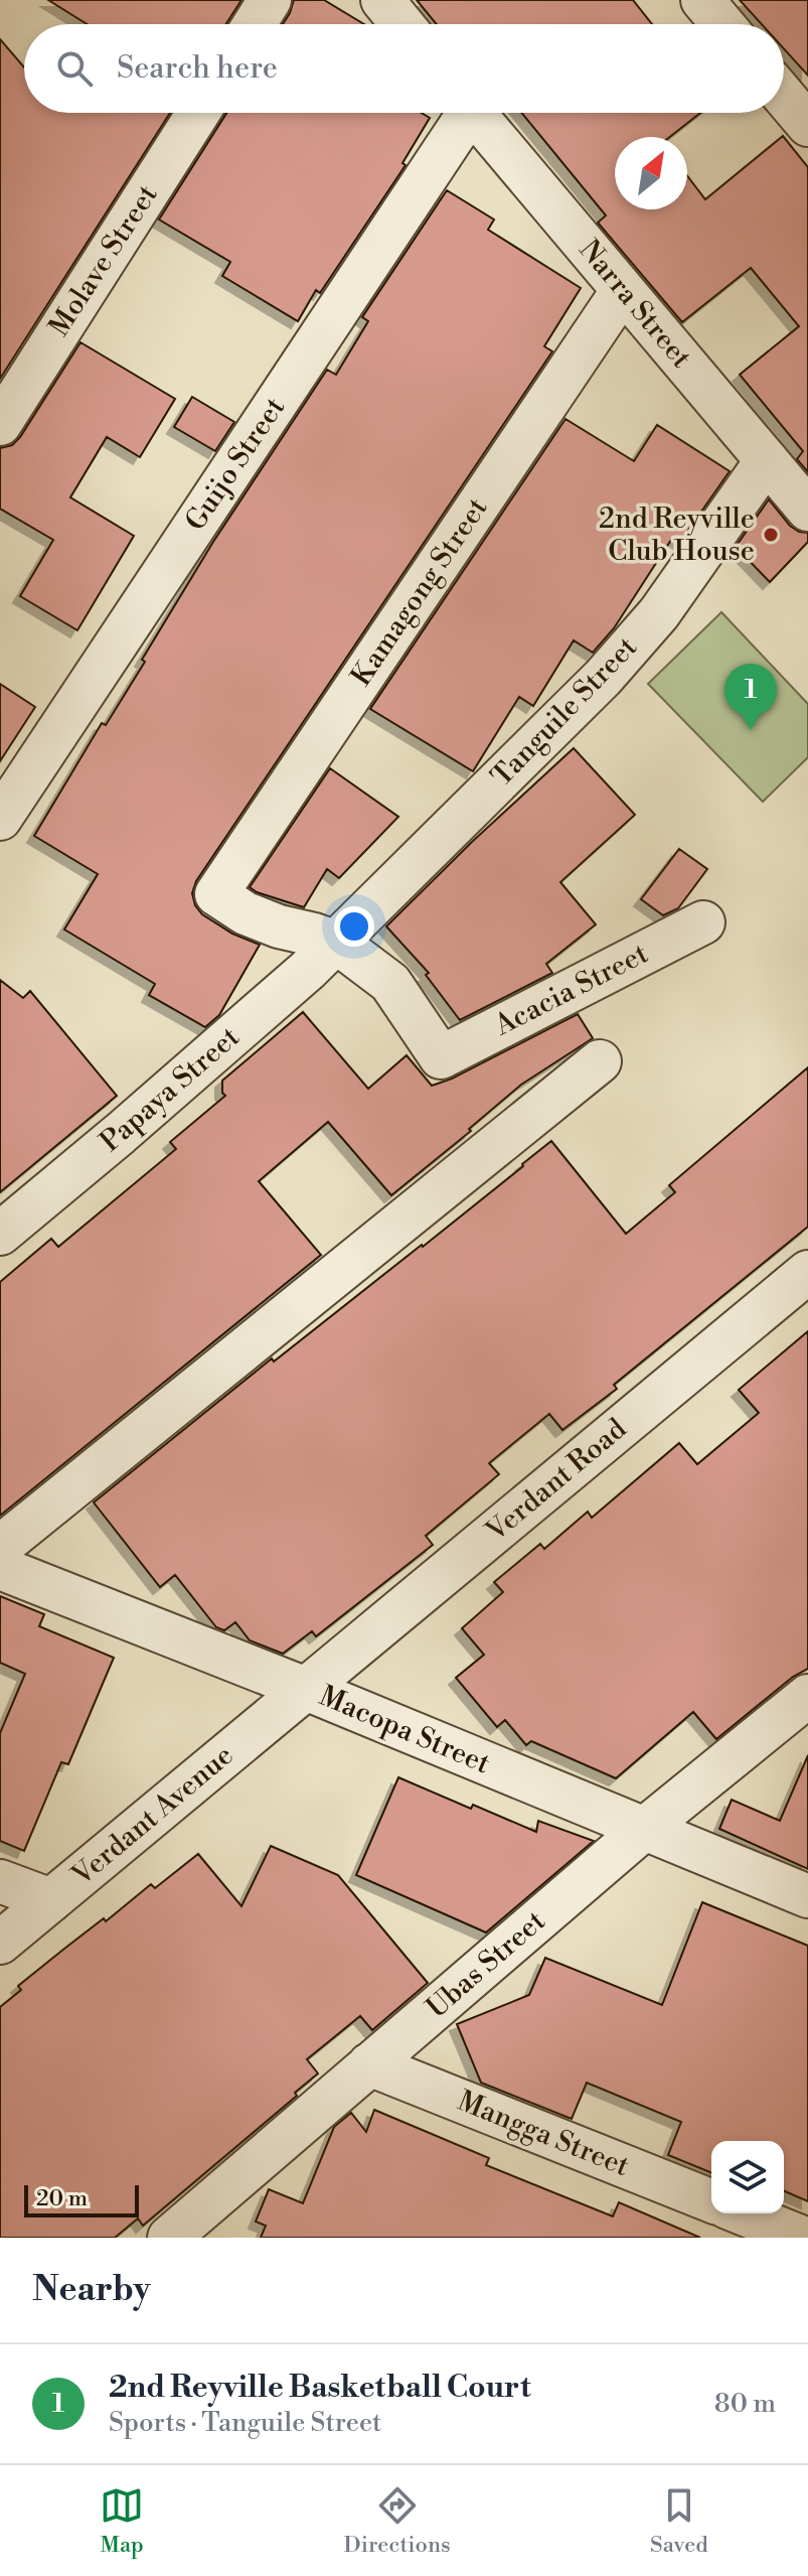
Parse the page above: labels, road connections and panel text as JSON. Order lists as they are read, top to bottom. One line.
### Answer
{"streets":{"street":["Molave Street","Narra Street","Guijo Street","Kamagong Street","Tanguile Street","Acacia Street","Papaya Street","Verdant Road","Macopa Street","Verdant Avenue","Ubas Street","Mangga Street"]},"crossings":[["Narra Street","Kamagong Street"],["Narra Street","Tanguile Street"],["Kamagong Street","Tanguile Street"],["Kamagong Street","Acacia Street"],["Kamagong Street","Papaya Street"],["Tanguile Street","Acacia Street"],["Tanguile Street","Papaya Street"],["Acacia Street","Papaya Street"],["Verdant Road","Macopa Street"],["Verdant Road","Verdant Avenue"],["Macopa Street","Verdant Avenue"],["Macopa Street","Ubas Street"],["Ubas Street","Mangga Street"]],"places":["2nd Reyville Club House"],"scale_bar":"20 m","north":"top right","page":{"search":"Search here","pins":"1","scale":"20 m","heading":"Nearby","list":[{"mark":"1","name":"2nd Reyville Basketball Court","note":"Sports · Tanguile Street","value":"80 m"}],"nav":["Map","Directions","Saved"]}}
